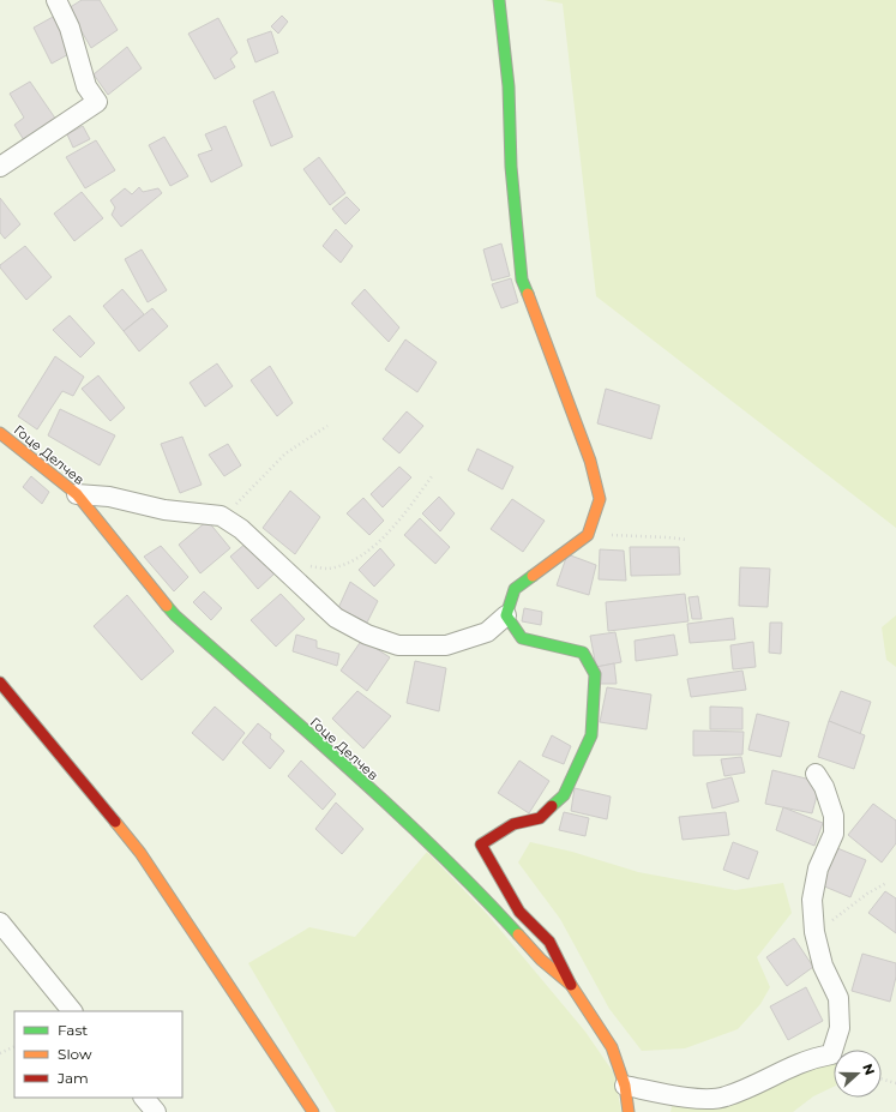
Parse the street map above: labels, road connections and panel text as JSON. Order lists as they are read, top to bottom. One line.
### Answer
{"streets":{"street":["Гоце Делчев"]},"legend":["Fast","Slow","Jam"],"north":"right"}
